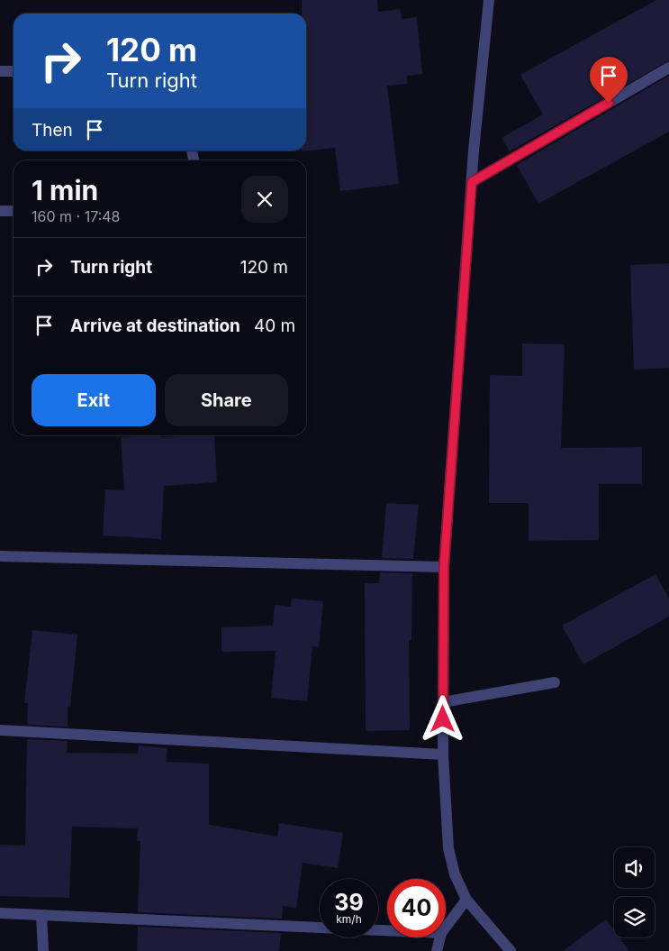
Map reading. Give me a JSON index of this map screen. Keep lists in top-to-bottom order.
{
  "page": {
    "turn": ["120 m", "Turn right"],
    "then": "Then",
    "heading": ["1 min", "160 m · 17:48"],
    "list": [
      {
        "name": "Turn right",
        "value": "120 m"
      },
      {
        "name": "Arrive at destination",
        "value": "40 m"
      }
    ],
    "buttons": ["Exit", "Share"],
    "speed": "39 km/h",
    "limit": "40"
  }
}
